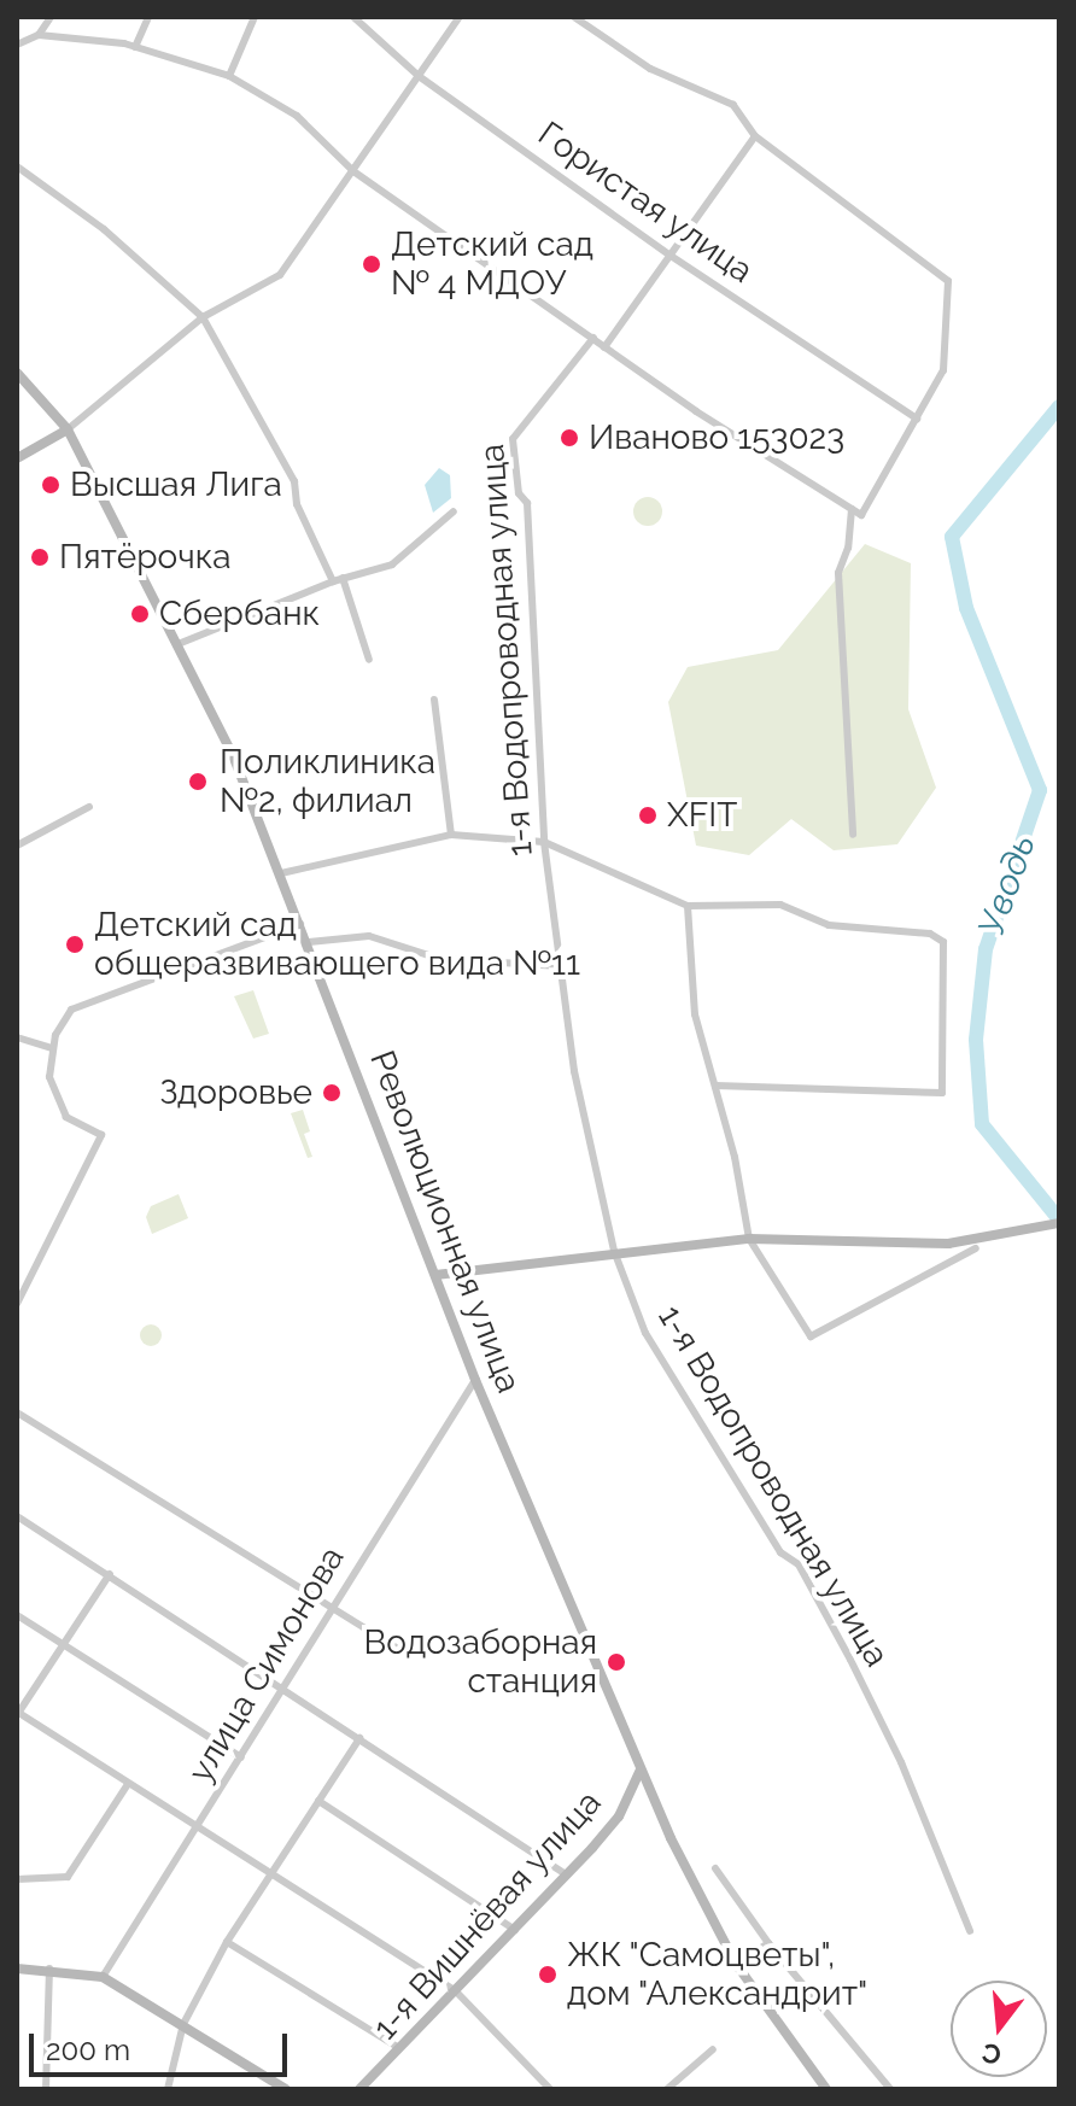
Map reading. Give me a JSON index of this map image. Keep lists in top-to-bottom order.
{
  "streets": {
    "main road": ["Революционная улица", "1-я Вишнёвая улица"],
    "street": ["Гористая улица", "1-я Водопроводная улица", "улица Симонова"]
  },
  "crossings": [
    ["Революционная улица", "улица Симонова"],
    ["Революционная улица", "1-я Вишнёвая улица"]
  ],
  "water": ["Уводь"],
  "places": [
    "Детский сад № 4 МДОУ",
    "Иваново 153023",
    "Высшая Лига",
    "Пятёрочка",
    "Сбербанк",
    "Поликлиника №2, филиал",
    "XFIT",
    "Детский сад общеразвивающего вида №11",
    "Здоровье",
    "Водозаборная станция",
    "ЖК \"Самоцветы\", дом \"Александрит\""
  ],
  "scale_bar": "200 m",
  "north": "bottom"
}
